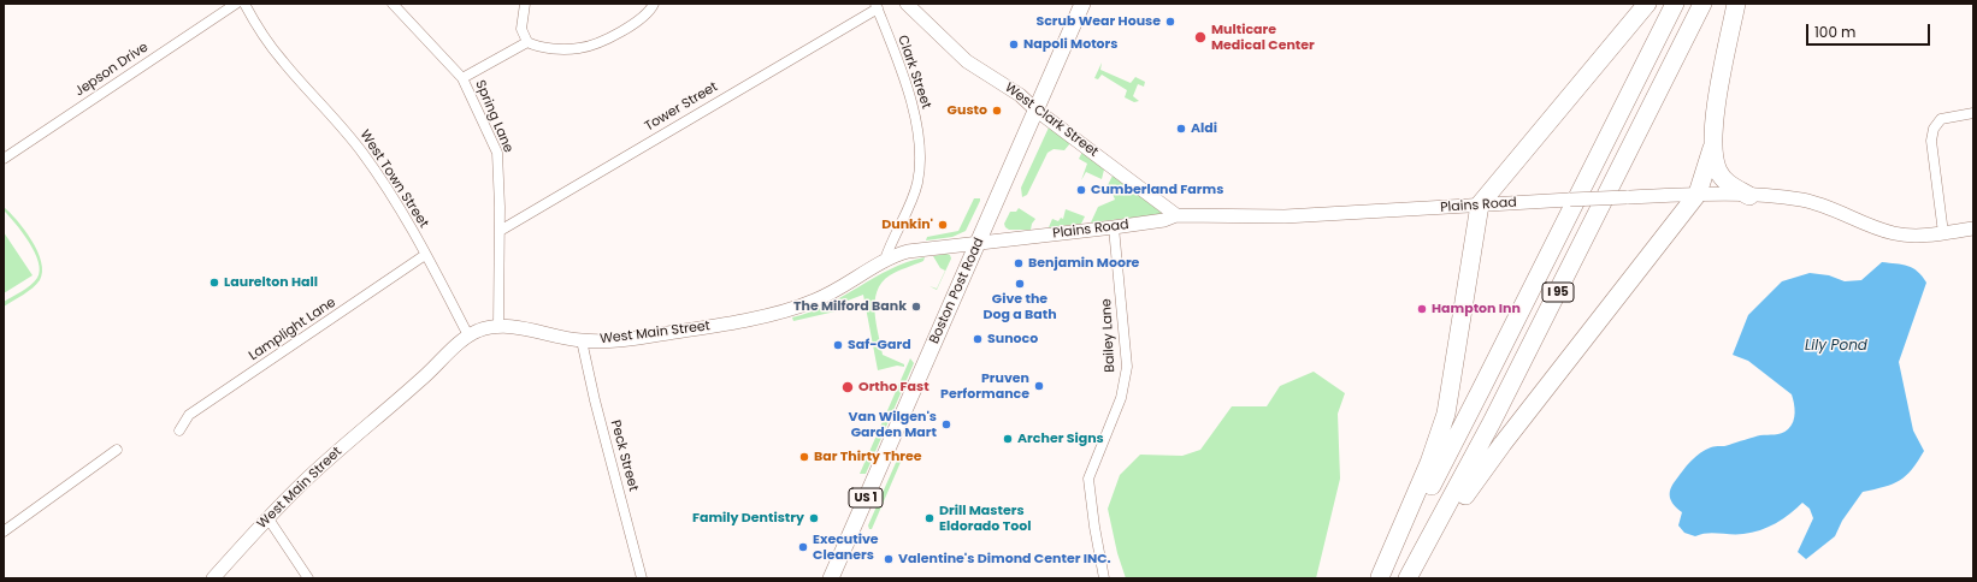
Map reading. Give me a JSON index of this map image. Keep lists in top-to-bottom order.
{
  "streets": {
    "highway": ["I 95"],
    "main road": [
      "West Clark Street",
      "Plains Road",
      "Boston Post Road",
      "West Main Street",
      "US 1"
    ],
    "street": [
      "Jepson Drive",
      "Clark Street",
      "Tower Street",
      "Spring Lane",
      "West Town Street",
      "Lamplight Lane",
      "Bailey Lane",
      "Peck Street"
    ]
  },
  "crossings": [
    ["Clark Street", "Tower Street"],
    ["Clark Street", "West Main Street"],
    ["Tower Street", "Spring Lane"],
    ["Spring Lane", "West Main Street"],
    ["West Clark Street", "Plains Road"],
    ["West Clark Street", "Boston Post Road"],
    ["West Town Street", "Lamplight Lane"],
    ["West Town Street", "West Main Street"],
    ["Plains Road", "Boston Post Road"],
    ["Plains Road", "West Main Street"],
    ["Plains Road", "Bailey Lane"],
    ["Boston Post Road", "West Main Street"],
    ["West Main Street", "Peck Street"]
  ],
  "water": ["Lily Pond"],
  "places": [
    "Scrub Wear House",
    "Multicare Medical Center",
    "Napoli Motors",
    "Gusto",
    "Aldi",
    "Cumberland Farms",
    "Dunkin'",
    "Benjamin Moore",
    "Laurelton Hall",
    "Give the Dog a Bath",
    "The Milford Bank",
    "Hampton Inn",
    "Sunoco",
    "Saf-Gard",
    "Pruven Performance",
    "Ortho Fast",
    "Van Wilgen's Garden Mart",
    "Archer Signs",
    "Bar Thirty Three",
    "Family Dentistry",
    "Drill Masters Eldorado Tool",
    "Executive Cleaners",
    "Valentine's Dimond Center INC."
  ],
  "scale_bar": "100 m"
}
